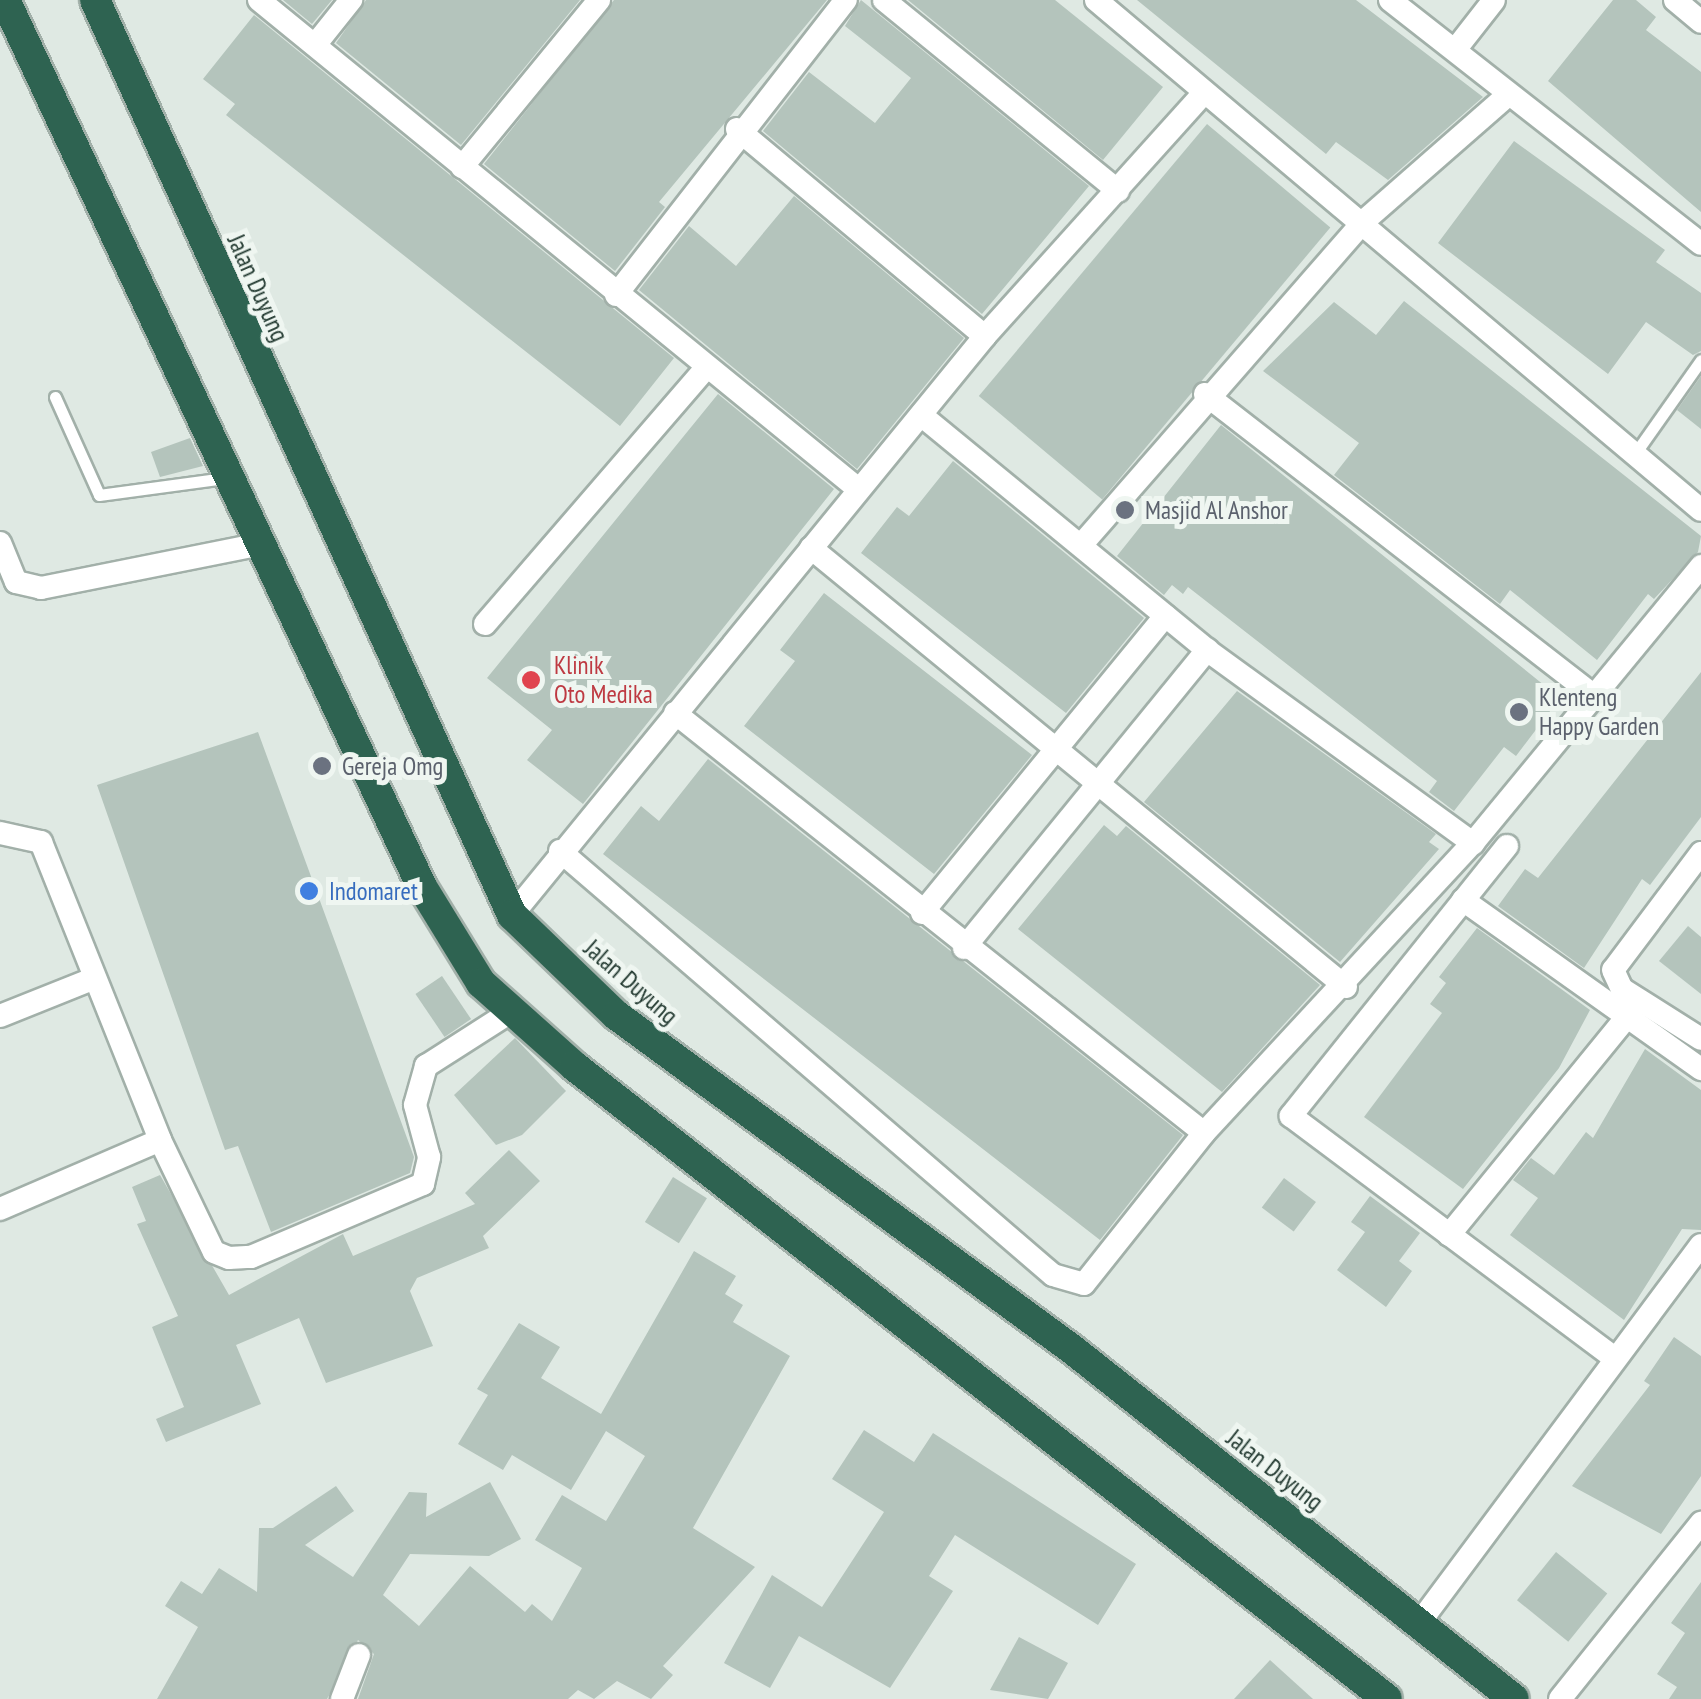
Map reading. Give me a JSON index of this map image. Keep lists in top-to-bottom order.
{
  "streets": {
    "highway": ["Jalan Duyung"]
  },
  "places": [
    "Masjid Al Anshor",
    "Klinik Oto Medika",
    "Klenteng Happy Garden",
    "Gereja Omg",
    "Indomaret"
  ]
}
